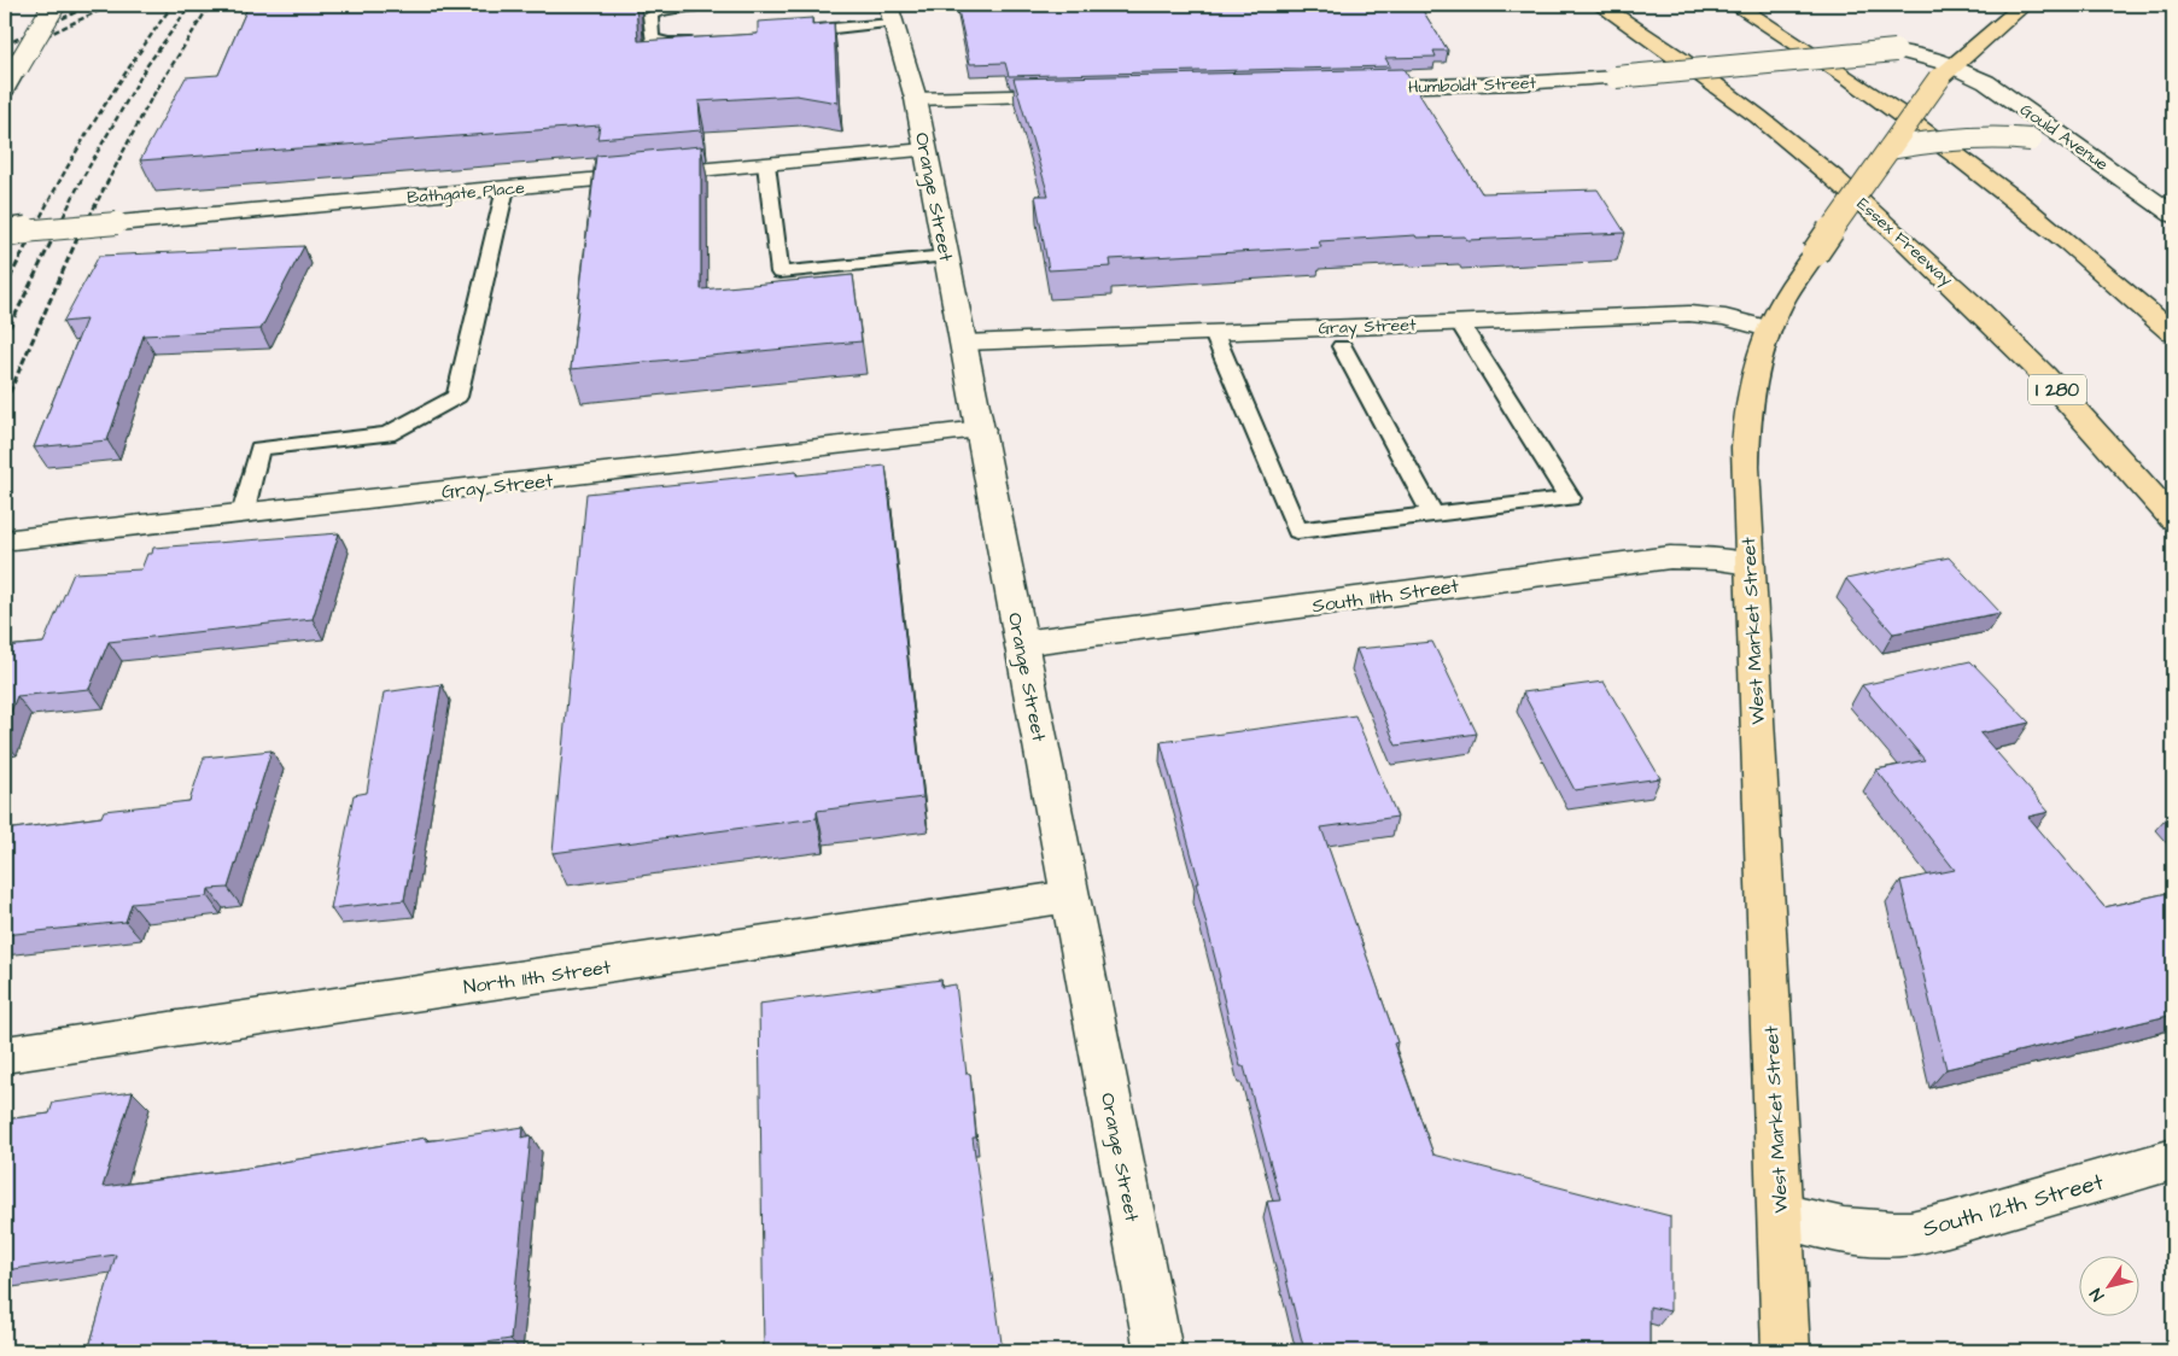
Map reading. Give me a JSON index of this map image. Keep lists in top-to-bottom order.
{
  "streets": {
    "main road": ["Essex Freeway", "I 280", "West Market Street"],
    "street": [
      "Humboldt Street",
      "Gould Avenue",
      "Bathgate Place",
      "Orange Street",
      "Gray Street",
      "South 11th Street",
      "North 11th Street",
      "South 12th Street"
    ]
  },
  "crossings": [
    ["Humboldt Street", "Gould Avenue"],
    ["Humboldt Street", "West Market Street"],
    ["Gould Avenue", "West Market Street"],
    ["Bathgate Place", "Orange Street"],
    ["Orange Street", "Gray Street"],
    ["Orange Street", "South 11th Street"],
    ["Orange Street", "North 11th Street"],
    ["Gray Street", "West Market Street"],
    ["South 11th Street", "West Market Street"],
    ["West Market Street", "South 12th Street"]
  ],
  "north": "bottom left"
}
